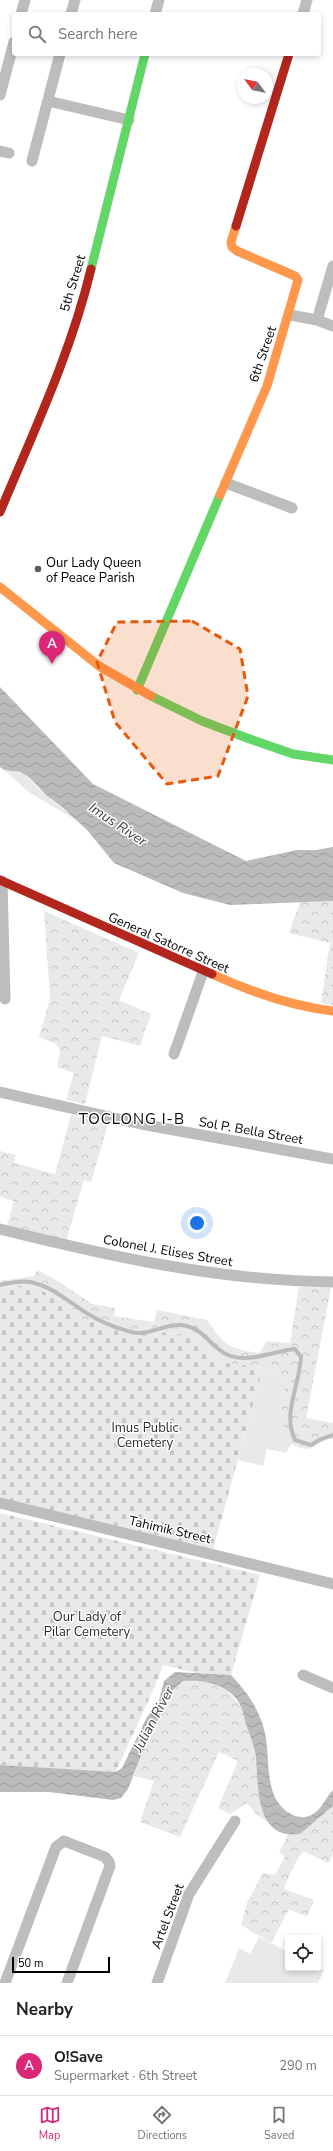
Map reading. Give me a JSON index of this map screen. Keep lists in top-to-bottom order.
{
  "streets": {
    "street": [
      "5th Street",
      "6th Street",
      "General Satorre Street",
      "Sol P. Bella Street",
      "Colonel J. Elises Street",
      "Tahimik Street",
      "Artel Street"
    ]
  },
  "districts": ["TOCLONG I-B"],
  "water": ["Imus River", "Julian River"],
  "parks": ["Imus Public Cemetery", "Our Lady of Pilar Cemetery"],
  "places": ["Our Lady Queen of Peace Parish"],
  "scale_bar": "50 m",
  "north": "top left",
  "page": {
    "search": "Search here",
    "pins": "A",
    "scale": "50 m",
    "heading": "Nearby",
    "list": [
      {
        "mark": "A",
        "name": "O!Save",
        "note": "Supermarket · 6th Street",
        "value": "290 m"
      }
    ],
    "nav": ["Map", "Directions", "Saved"]
  }
}
